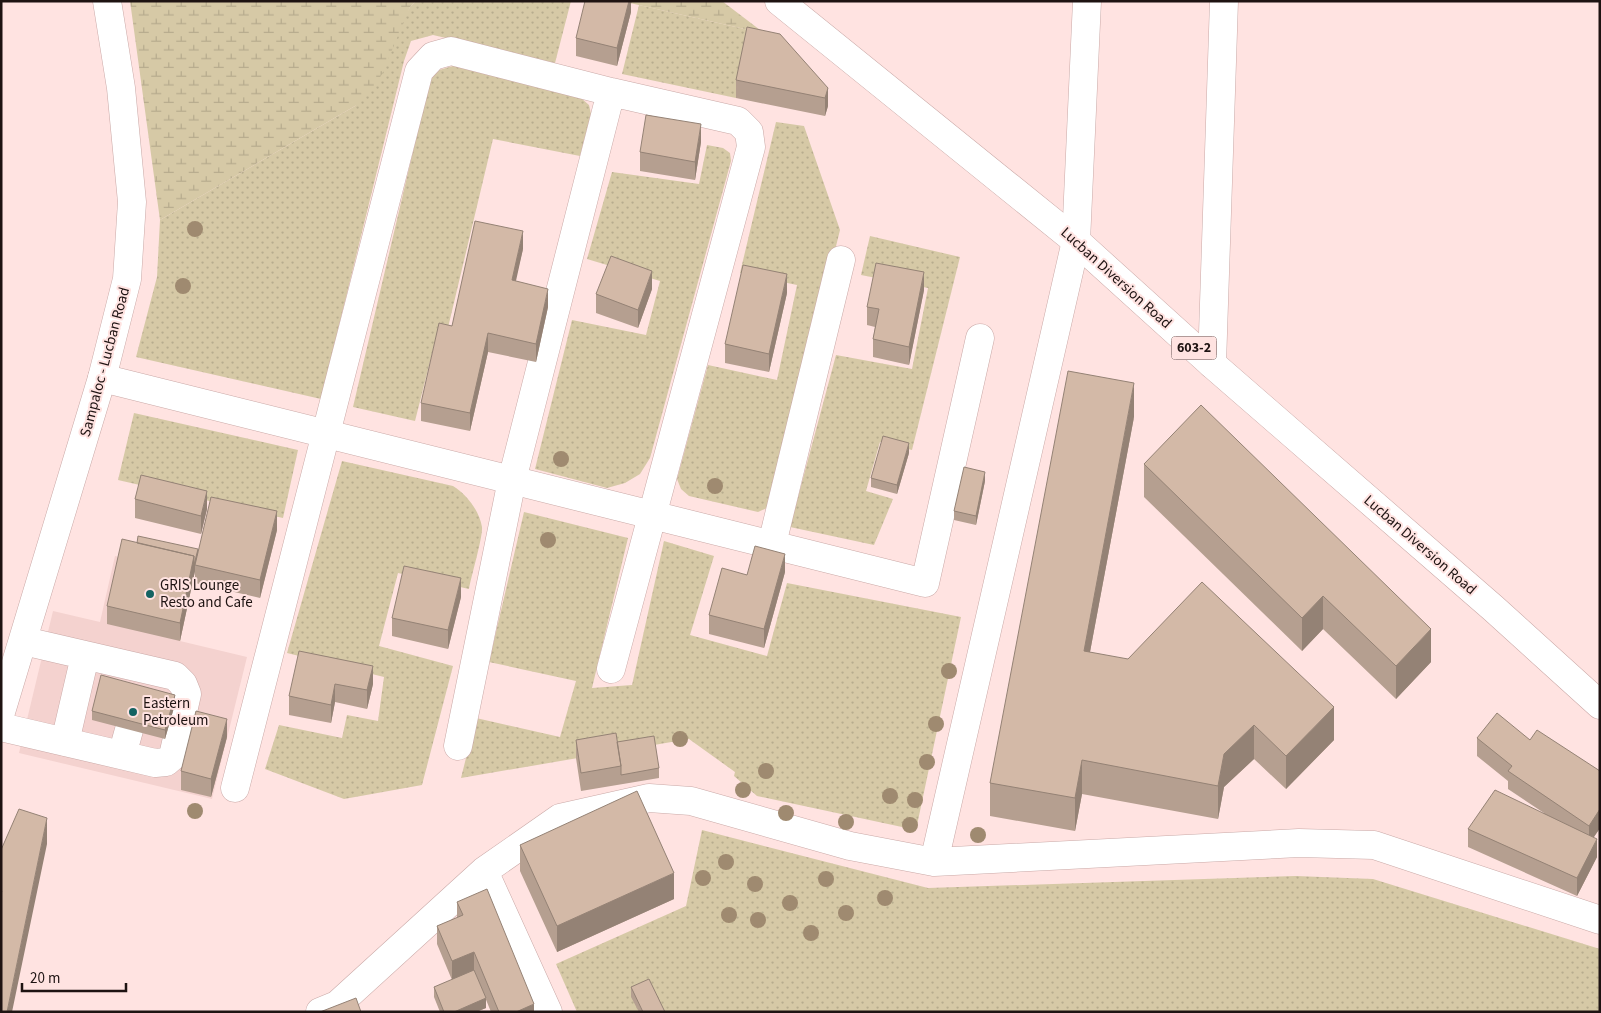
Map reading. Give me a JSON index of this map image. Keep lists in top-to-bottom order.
{
  "streets": {
    "street": ["Lucban Diversion Road", "603-2", "Sampaloc - Lucban Road"]
  },
  "places": ["GRIS Lounge Resto and Cafe", "Eastern Petroleum"],
  "scale_bar": "20 m"
}
